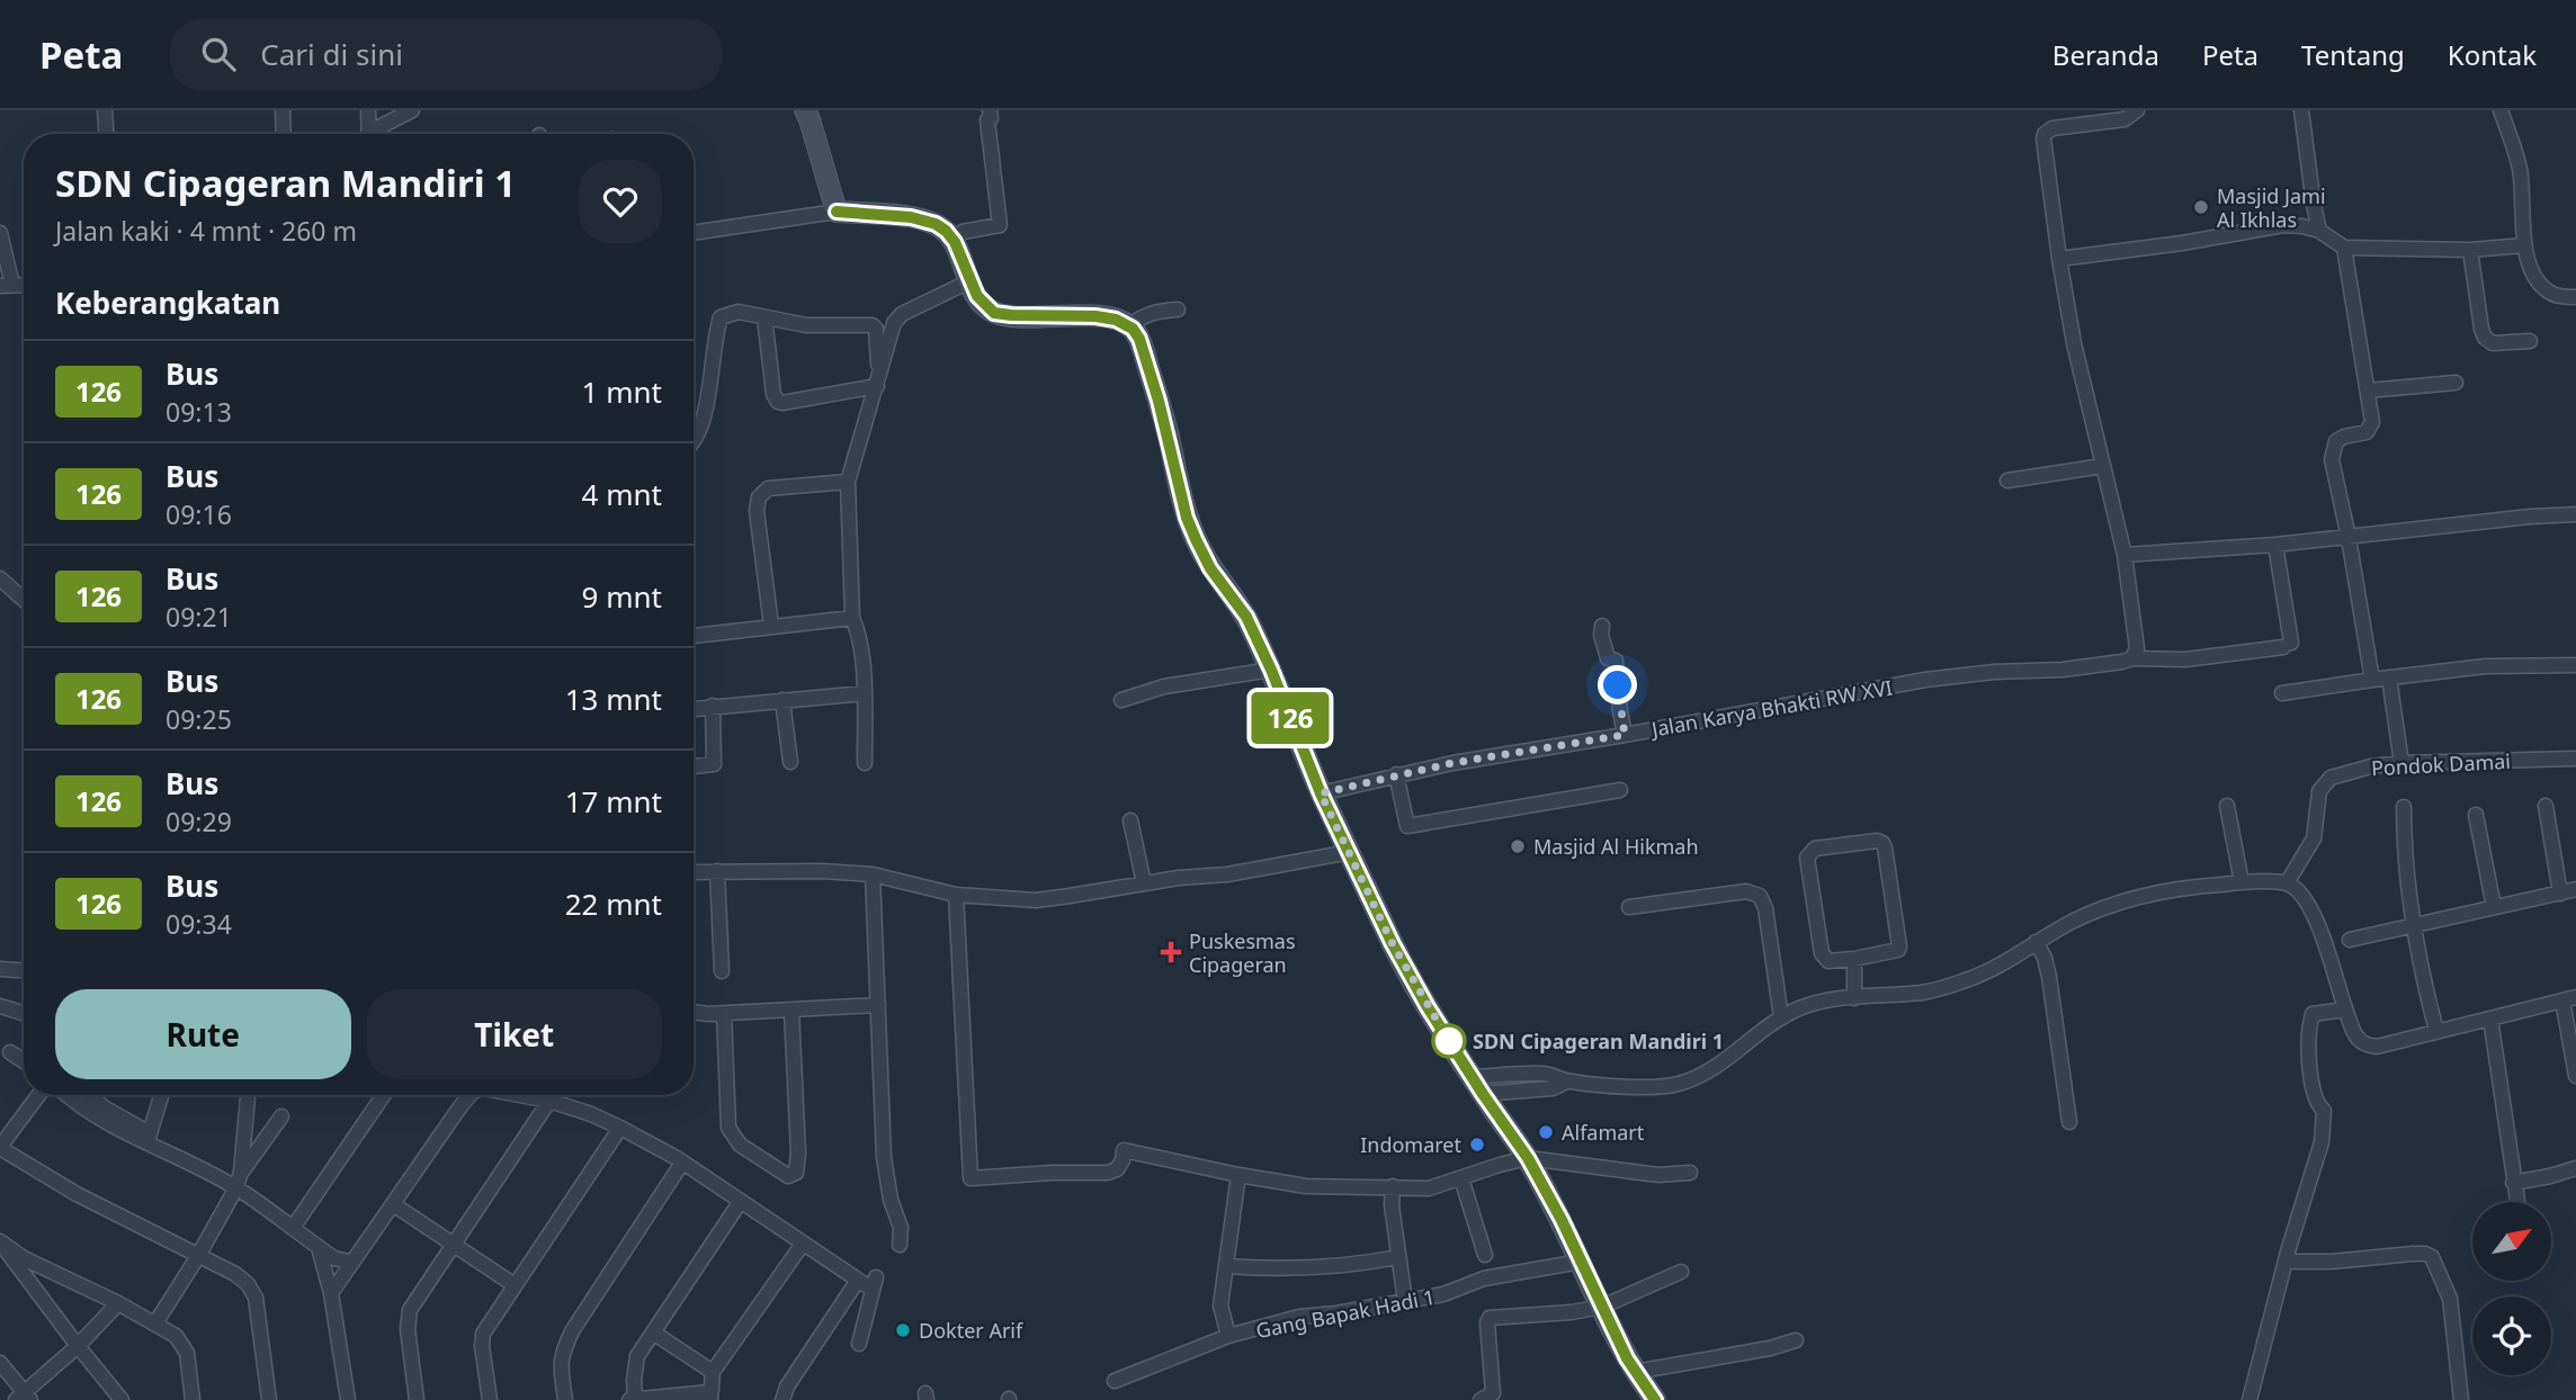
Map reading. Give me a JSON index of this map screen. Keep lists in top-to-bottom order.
{
  "streets": {
    "street": ["Jalan Karya Bhakti RW XVI", "Pondok Damai", "Gang Bapak Hadi 1"]
  },
  "places": {
    "other": [
      "Masjid Jami Al Ikhlas",
      "Masjid Al Hikmah",
      "SDN Cipageran Mandiri 1",
      "Alfamart",
      "Indomaret",
      "Dokter Arif"
    ],
    "health": ["Puskesmas Cipageran"]
  },
  "lines": ["bus line 126"],
  "north": "top right",
  "page": {
    "header": "Peta",
    "search": "Cari di sini",
    "nav": [
      "Beranda",
      "Peta",
      "Tentang",
      "Kontak"
    ],
    "on_map": "126",
    "heading": [
      ["SDN Cipageran Mandiri 1", "Jalan kaki · 4 mnt · 260 m"],
      "Keberangkatan"
    ],
    "list": [
      {
        "mark": "126",
        "name": "Bus",
        "note": "09:13",
        "value": "1 mnt"
      },
      {
        "mark": "126",
        "name": "Bus",
        "note": "09:16",
        "value": "4 mnt"
      },
      {
        "mark": "126",
        "name": "Bus",
        "note": "09:21",
        "value": "9 mnt"
      },
      {
        "mark": "126",
        "name": "Bus",
        "note": "09:25",
        "value": "13 mnt"
      },
      {
        "mark": "126",
        "name": "Bus",
        "note": "09:29",
        "value": "17 mnt"
      },
      {
        "mark": "126",
        "name": "Bus",
        "note": "09:34",
        "value": "22 mnt"
      }
    ],
    "buttons": ["Rute", "Tiket"]
  }
}
